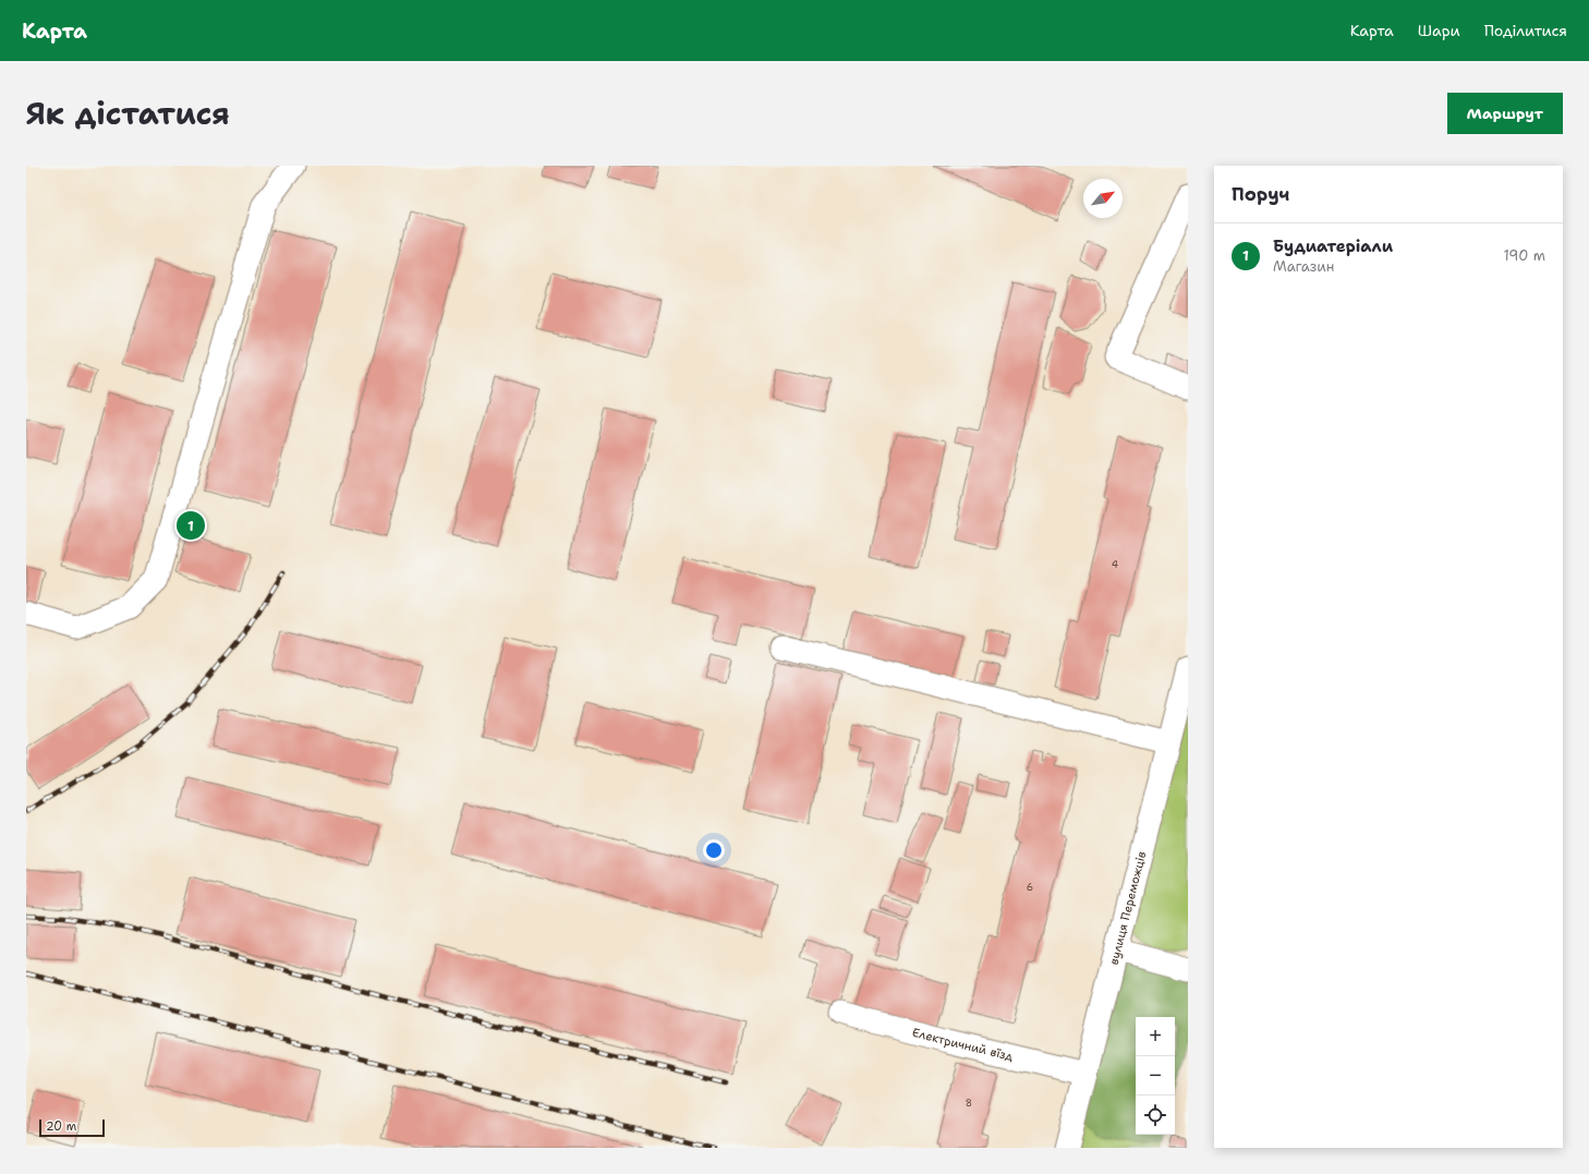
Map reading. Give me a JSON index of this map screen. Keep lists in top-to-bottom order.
{
  "streets": {
    "street": ["вулиця Переможців", "Електричний вїзд"]
  },
  "crossings": [
    ["вулиця Переможців", "Електричний вїзд"]
  ],
  "house_numbers": ["4", "6", "8"],
  "scale_bar": "20 m",
  "north": "top right",
  "page": {
    "header": "Карта",
    "nav": ["Карта", "Шари", "Поділитися"],
    "title": "Як дістатися",
    "buttons": "Маршрут",
    "heading": "Поруч",
    "list": [
      {
        "mark": "1",
        "name": "Будиатеріали",
        "note": "Магазин",
        "value": "190 m"
      }
    ],
    "pins": "1",
    "map_buttons": ["+", "−"],
    "scale": "20 m"
  }
}
